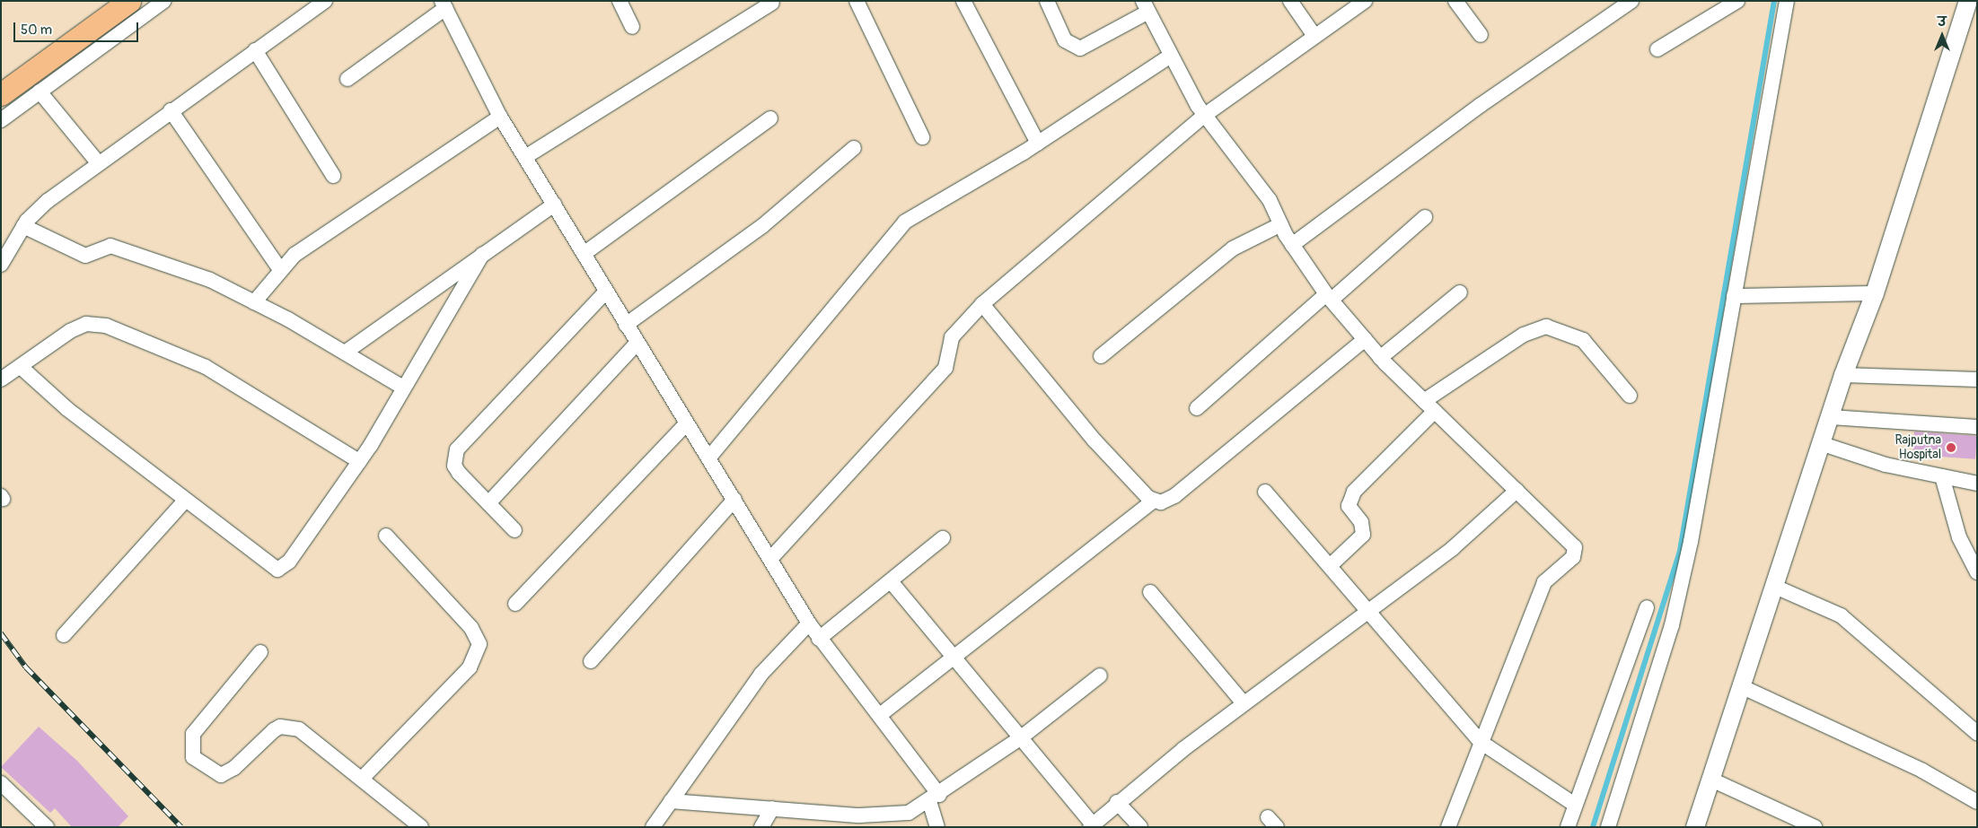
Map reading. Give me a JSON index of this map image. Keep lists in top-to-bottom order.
{
  "places": ["Rajputna Hospital"],
  "scale_bar": "50 m",
  "north": "top"
}
